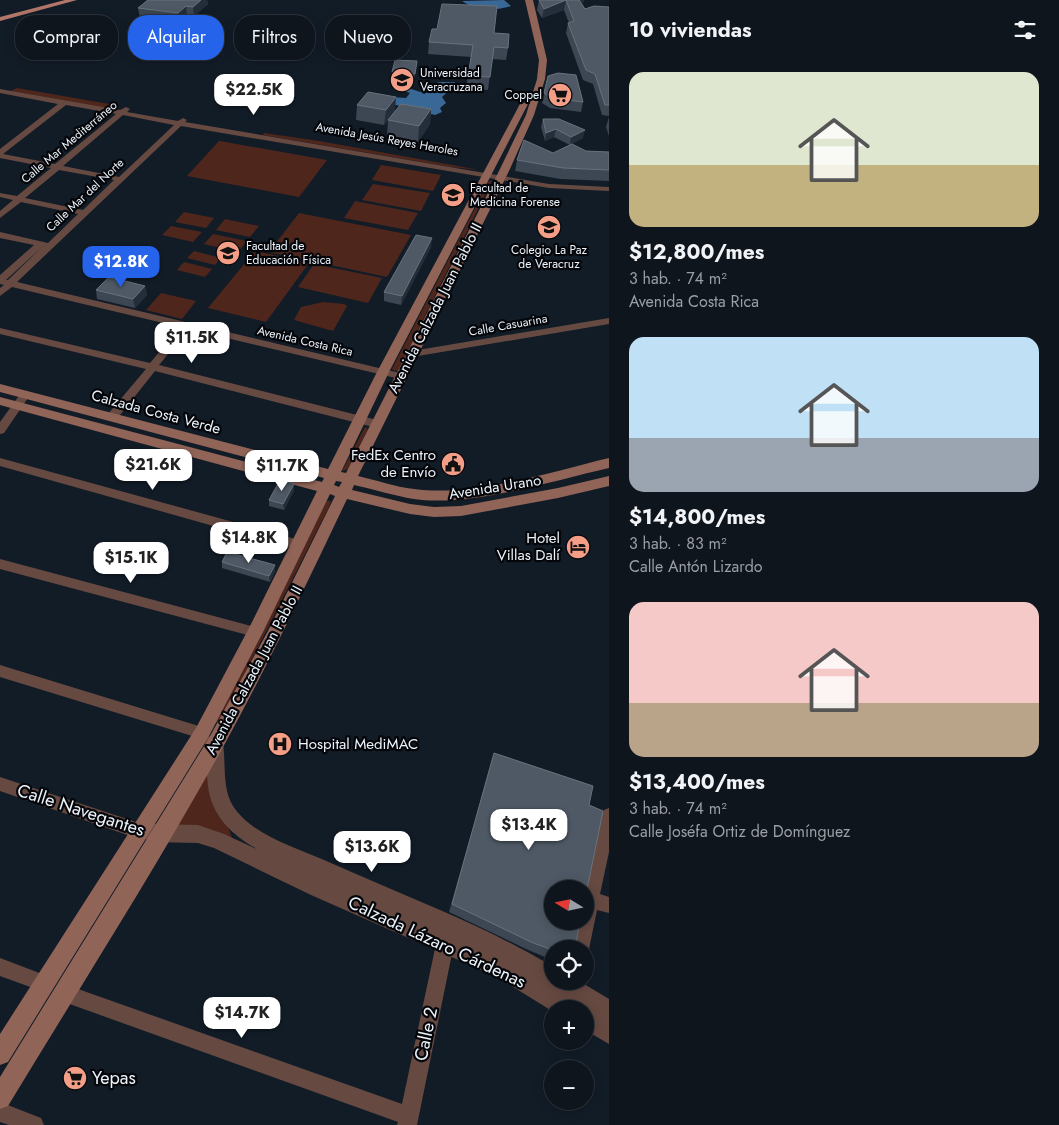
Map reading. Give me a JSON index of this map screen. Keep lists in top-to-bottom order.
{
  "streets": {
    "main road": ["Avenida Calzada Juan Pablo II", "Calzada Costa Verde", "Avenida Urano"],
    "street": [
      "Avenida Jesús Reyes Heroles",
      "Calle Mar Mediterráneo",
      "Calle Mar del Norte",
      "Calle Casuarina",
      "Avenida Costa Rica",
      "Calle Navegantes",
      "Calzada Lázaro Cárdenas",
      "Calle 2"
    ]
  },
  "crossings": [
    ["Avenida Jesús Reyes Heroles", "Calle Mar del Norte"],
    ["Avenida Jesús Reyes Heroles", "Avenida Calzada Juan Pablo II"],
    ["Calle Mar del Norte", "Avenida Costa Rica"],
    ["Avenida Calzada Juan Pablo II", "Calle Casuarina"],
    ["Avenida Calzada Juan Pablo II", "Avenida Costa Rica"],
    ["Avenida Calzada Juan Pablo II", "Calzada Costa Verde"],
    ["Avenida Calzada Juan Pablo II", "Avenida Urano"],
    ["Avenida Calzada Juan Pablo II", "Calle Navegantes"],
    ["Avenida Calzada Juan Pablo II", "Calzada Lázaro Cárdenas"],
    ["Calzada Costa Verde", "Avenida Urano"],
    ["Calle Navegantes", "Calzada Lázaro Cárdenas"],
    ["Calzada Lázaro Cárdenas", "Calle 2"]
  ],
  "places": {
    "school or university": [
      "Universidad Veracruzana",
      "Facultad de Medicina Forense",
      "Colegio La Paz de Veracruz",
      "Facultad de Educación Física"
    ],
    "supermarket": ["Coppel", "Yepas"],
    "public building": ["FedEx Centro de Envío"],
    "hotel": ["Hotel Villas Dalí"],
    "hospital": ["Hospital MediMAC"]
  },
  "north": "left",
  "page": {
    "heading": "10 viviendas",
    "chip": [
      "Comprar",
      "Alquilar",
      "Filtros",
      "Nuevo"
    ],
    "list": [
      {
        "name": "$12,800/mes",
        "note": "3 hab. · 74 m² · Avenida Costa Rica"
      },
      {
        "name": "$14,800/mes",
        "note": "3 hab. · 83 m² · Calle Antón Lizardo"
      },
      {
        "name": "$13,400/mes",
        "note": "3 hab. · 74 m² · Calle Joséfa Ortiz de Domínguez"
      }
    ],
    "price": [
      "$22.5K",
      "$12.8K",
      "$11.5K",
      "$21.6K",
      "$11.7K",
      "$14.8K",
      "$15.1K",
      "$13.4K",
      "$13.6K",
      "$14.7K"
    ],
    "map_buttons": ["+", "−"]
  }
}
